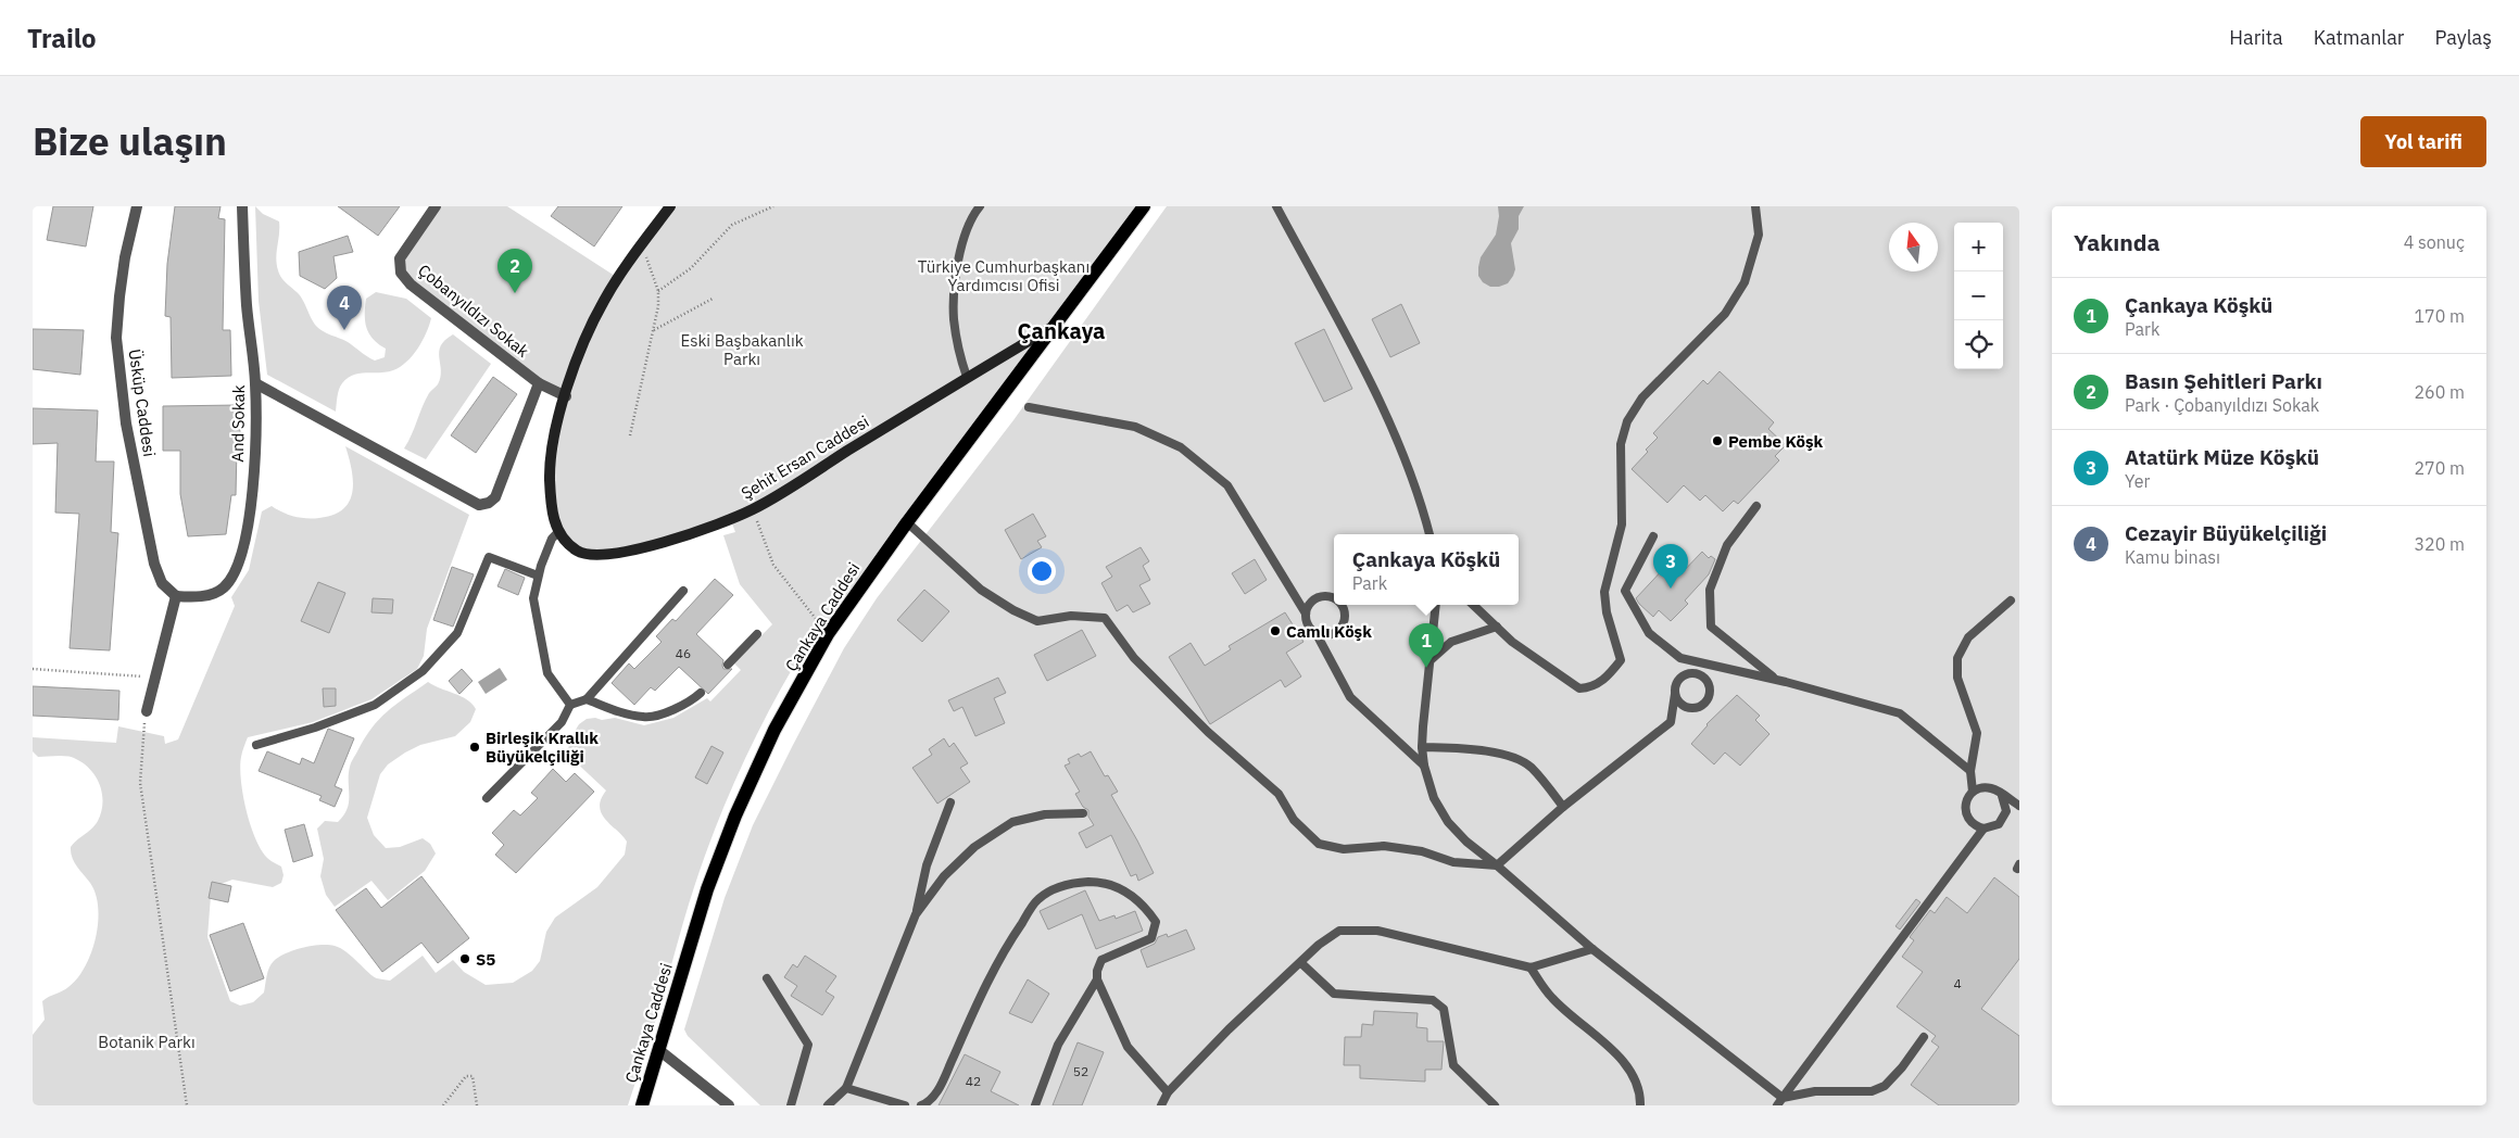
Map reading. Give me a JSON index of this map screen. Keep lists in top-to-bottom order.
{
  "streets": {
    "main road": ["Şehit Ersan Caddesi", "Çankaya Caddesi"],
    "street": ["Çobanyıldızı Sokak", "Üsküp Caddesi", "And Sokak"]
  },
  "crossings": [
    ["Üsküp Caddesi", "And Sokak"],
    ["Şehit Ersan Caddesi", "Çankaya Caddesi"]
  ],
  "districts": ["Çankaya"],
  "parks": ["Türkiye Cumhurbaşkanı Yardımcısı Ofisi", "Eski Başbakanlık Parkı", "Botanik Parkı"],
  "places": [
    "Pembe Köşk",
    "Camlı Köşk",
    "Birleşik Krallık Büyükelçiliği",
    "S5"
  ],
  "house_numbers": [
    "46",
    "4",
    "52",
    "42"
  ],
  "north": "top",
  "page": {
    "header": "Trailo",
    "nav": ["Harita", "Katmanlar", "Paylaş"],
    "title": "Bize ulaşın",
    "buttons": "Yol tarifi",
    "heading": ["Yakında", "4 sonuç"],
    "map_buttons": ["+", "−"],
    "pins": [
      "2",
      "4",
      "3",
      "1"
    ],
    "list": [
      {
        "mark": "1",
        "name": "Çankaya Köşkü",
        "note": "Park",
        "value": "170 m"
      },
      {
        "mark": "2",
        "name": "Basın Şehitleri Parkı",
        "note": "Park · Çobanyıldızı Sokak",
        "value": "260 m"
      },
      {
        "mark": "3",
        "name": "Atatürk Müze Köşkü",
        "note": "Yer",
        "value": "270 m"
      },
      {
        "mark": "4",
        "name": "Cezayir Büyükelçiliği",
        "note": "Kamu binası",
        "value": "320 m"
      }
    ],
    "popup": ["Çankaya Köşkü", "Park"]
  }
}
